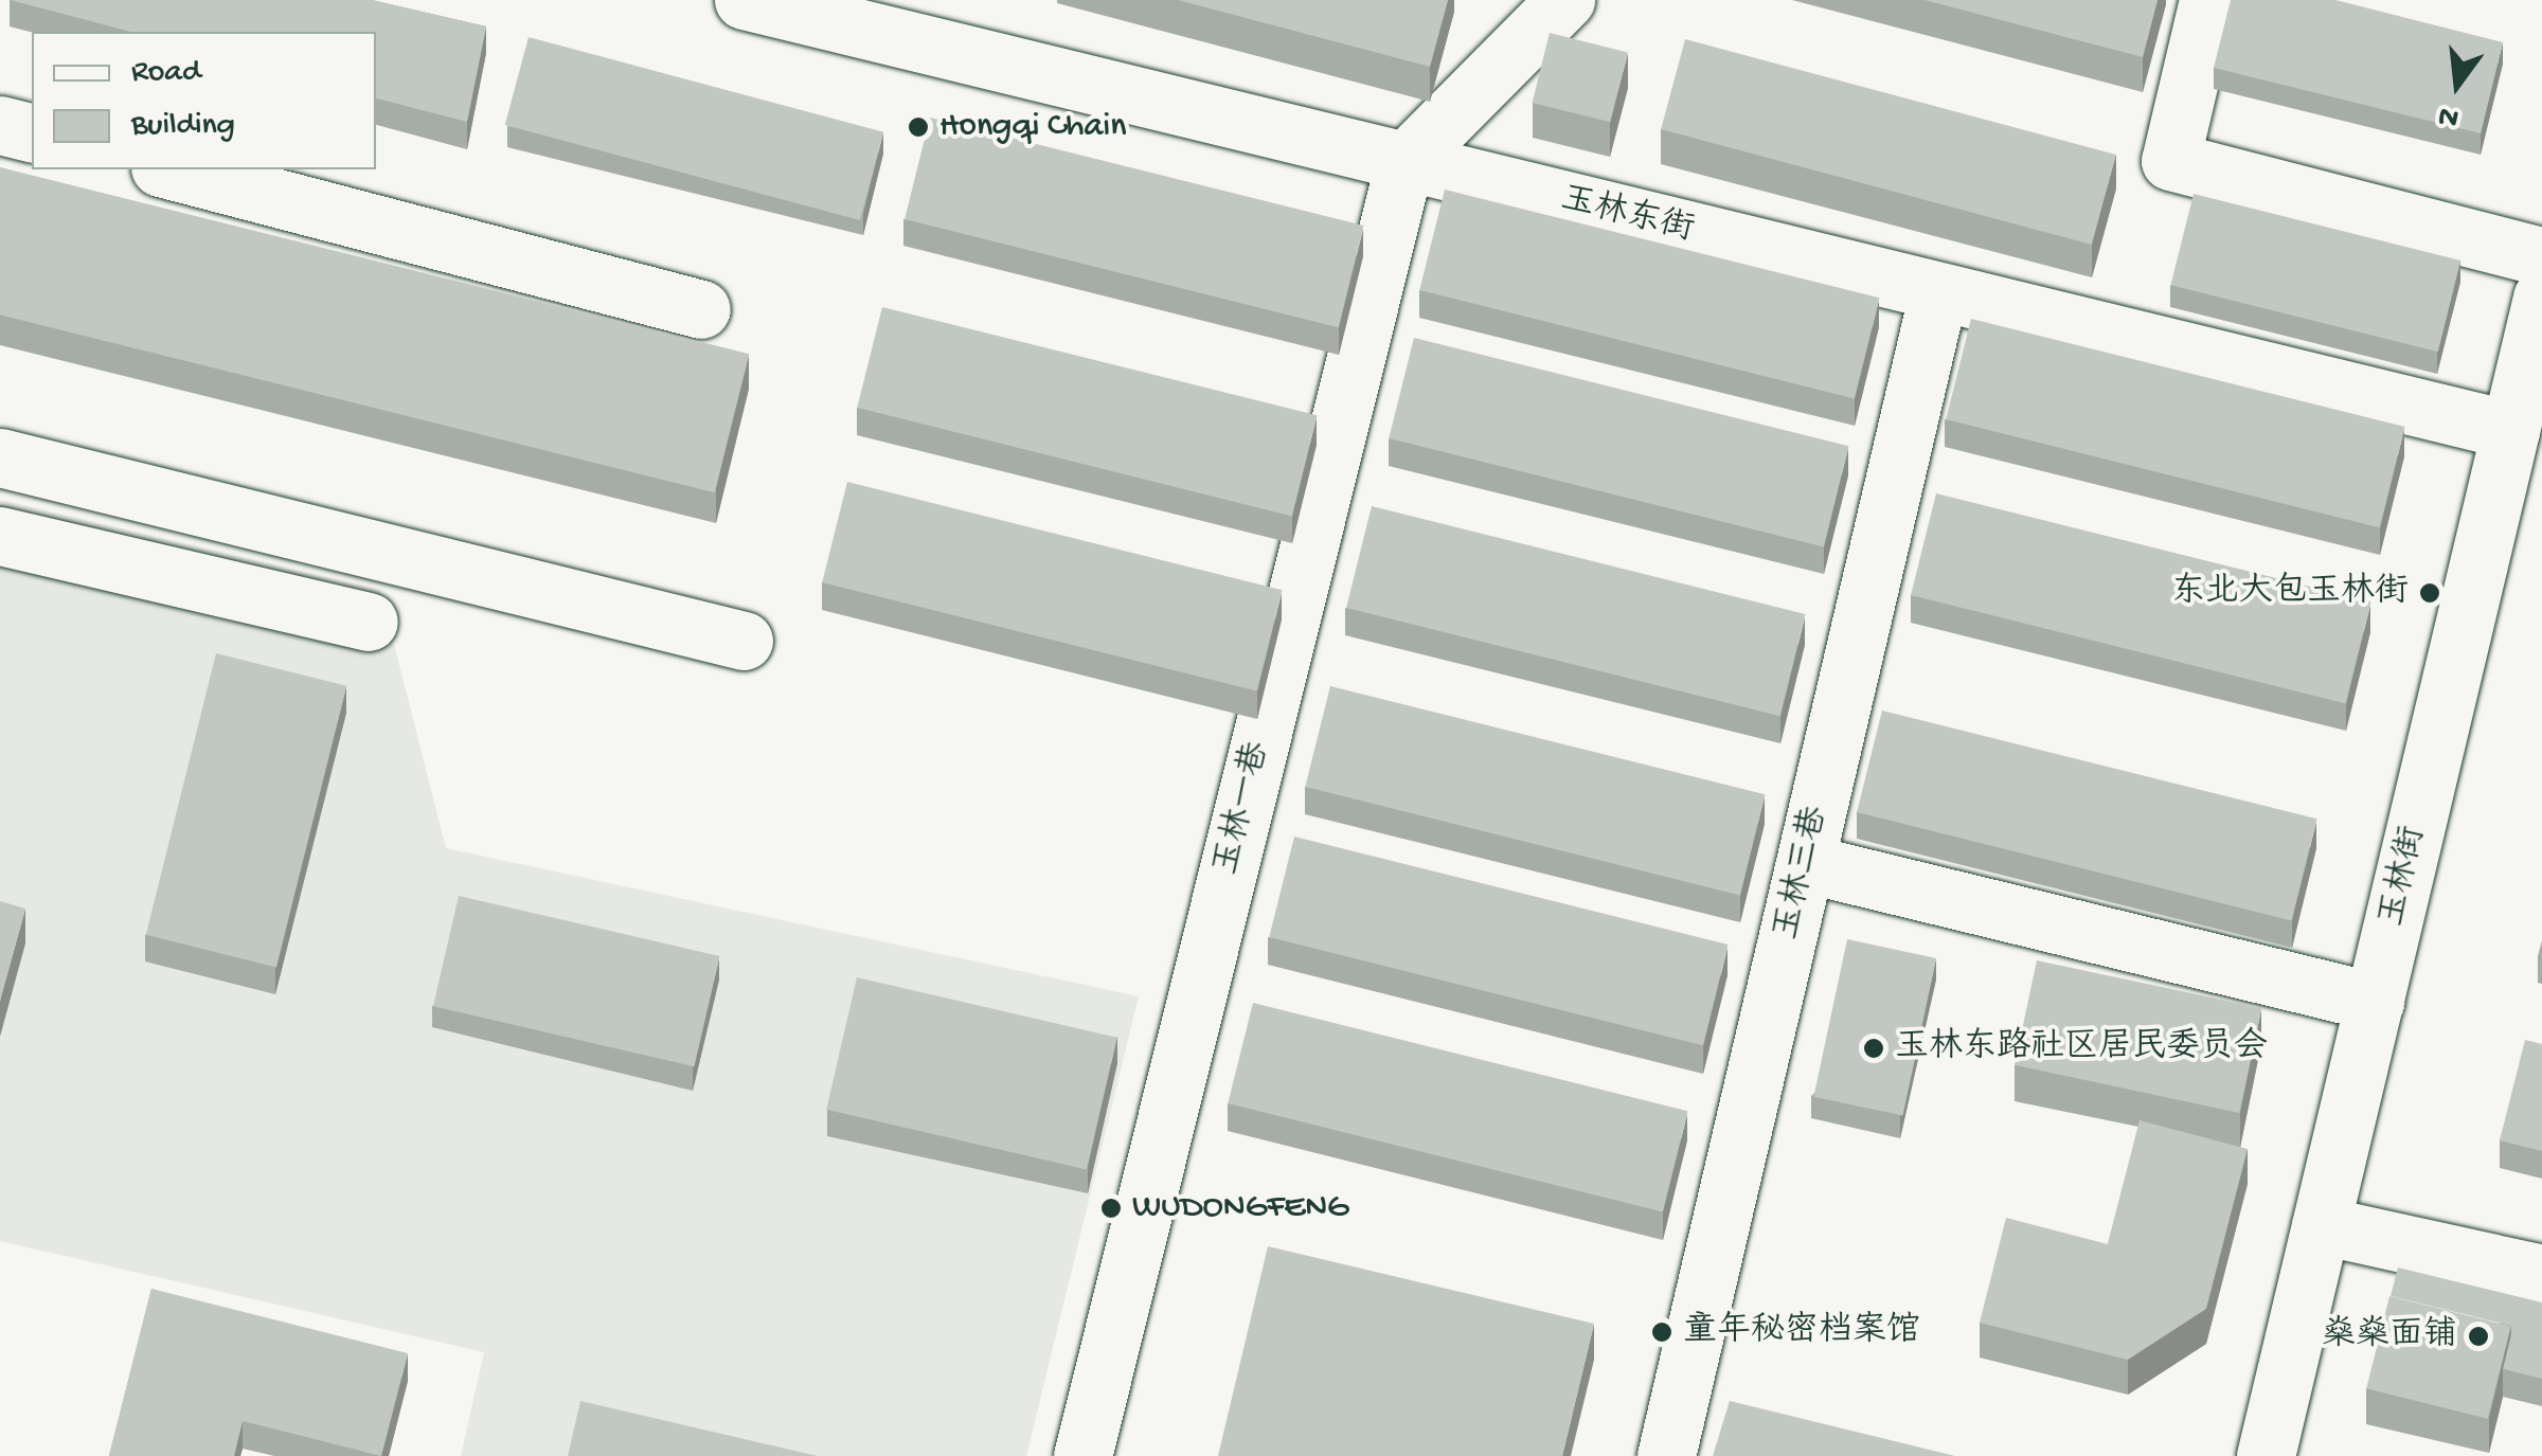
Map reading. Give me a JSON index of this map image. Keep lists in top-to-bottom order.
{
  "streets": {
    "street": [
      "玉林东街",
      "玉林一巷",
      "玉林三巷",
      "玉林街"
    ]
  },
  "crossings": [
    ["玉林东街", "玉林一巷"],
    ["玉林东街", "玉林三巷"],
    ["玉林东街", "玉林街"]
  ],
  "places": [
    "Hongqi Chain",
    "东北大包玉林街",
    "玉林东路社区居民委员会",
    "WUDONGFENG",
    "童年秘密档案馆",
    "燊燊面铺"
  ],
  "legend": ["Road", "Building"],
  "north": "bottom"
}
